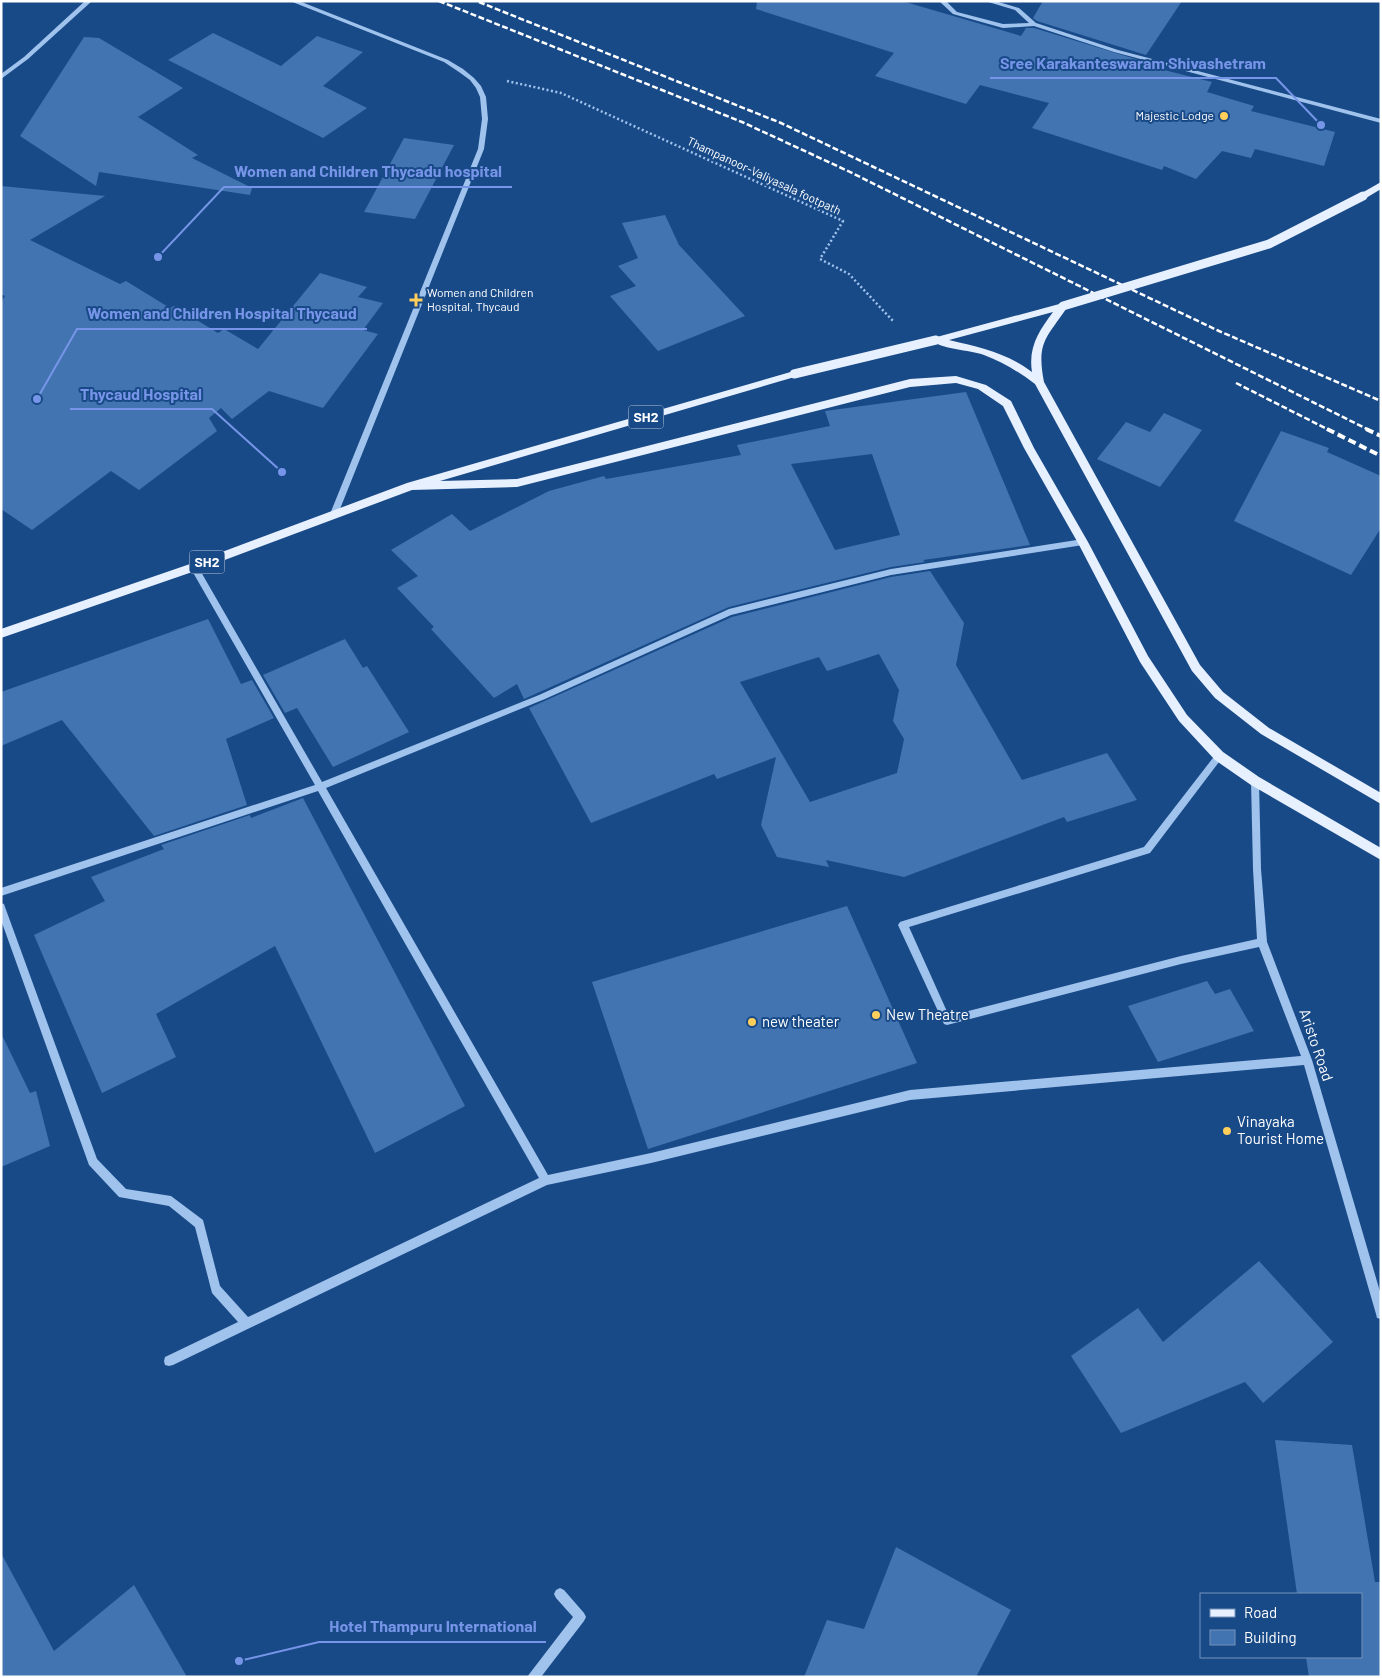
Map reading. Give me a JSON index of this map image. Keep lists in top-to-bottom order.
{
  "streets": {
    "main road": ["SH2"],
    "street": ["Aristo Road"],
    "path": ["Thampanoor-Valiyasala footpath"]
  },
  "crossings": [
    ["Thampanoor-Valiyasala footpath", "SH2"]
  ],
  "places": {
    "other": [
      "Majestic Lodge",
      "Sree Karakanteswaram Shivashetram",
      "Women and Children Thycadu hospital",
      "Women and Children Hospital Thycaud",
      "Thycaud Hospital",
      "New Theatre",
      "new theater",
      "Vinayaka Tourist Home",
      "Hotel Thampuru International"
    ],
    "health": ["Women and Children Hospital, Thycaud"]
  },
  "legend": ["Road", "Building"]
}
